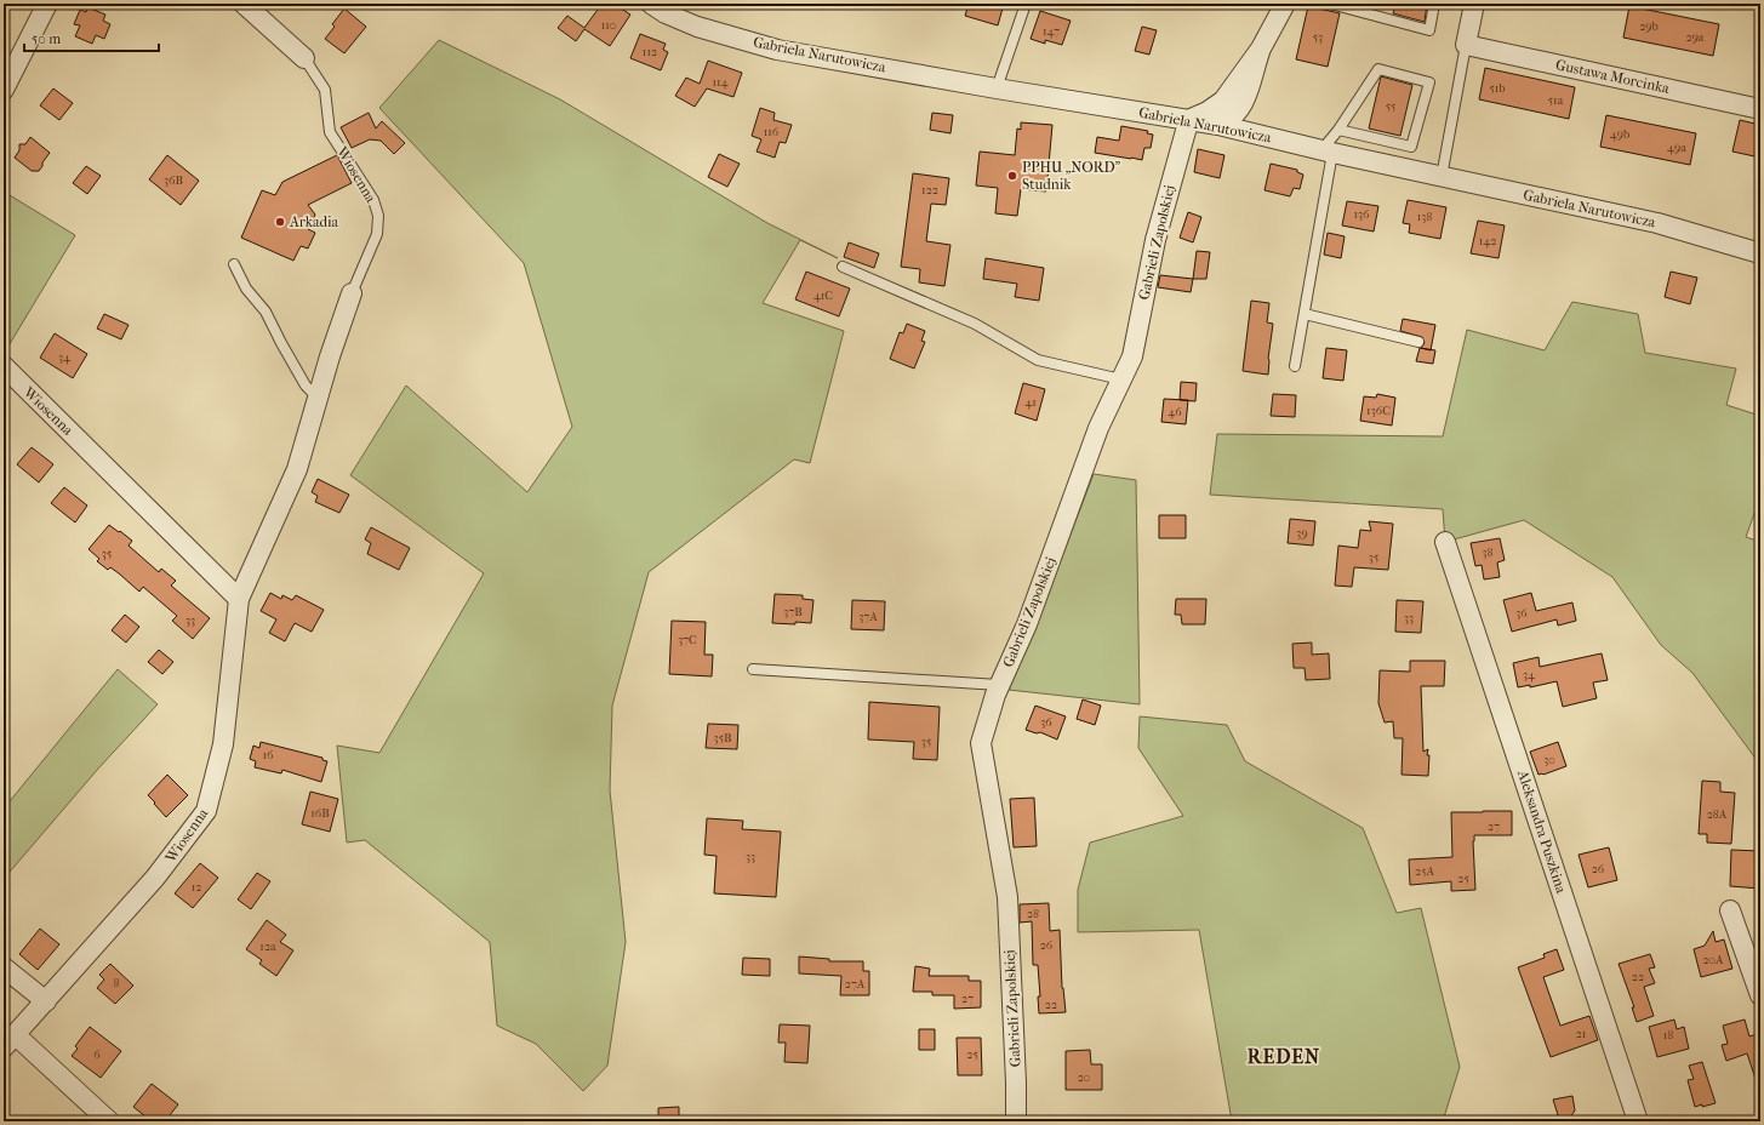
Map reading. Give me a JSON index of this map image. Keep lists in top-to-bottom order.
{
  "streets": {
    "street": [
      "Gabriela Narutowicza",
      "Gustawa Morcinka",
      "Wiosenna",
      "Gabrieli Zapolskiej",
      "Aleksandra Puszkina"
    ]
  },
  "crossings": [
    ["Gabriela Narutowicza", "Gabrieli Zapolskiej"]
  ],
  "districts": ["REDEN"],
  "places": ["PPHU „NORD” Studnik", "Arkadia"],
  "house_numbers": [
    "110",
    "29b",
    "147",
    "53",
    "29a",
    "112",
    "114",
    "51b",
    "51a",
    "55",
    "116",
    "49b",
    "49a",
    "36B",
    "122",
    "136",
    "138",
    "142",
    "41C",
    "34",
    "41",
    "136C",
    "46",
    "39",
    "38",
    "35",
    "35",
    "37B",
    "36",
    "37A",
    "33",
    "33",
    "37C",
    "34",
    "36",
    "35B",
    "35",
    "16",
    "30",
    "16B",
    "28A",
    "27",
    "33",
    "26",
    "25A",
    "25",
    "12",
    "28",
    "26",
    "12a",
    "20A",
    "22",
    "8",
    "27A",
    "27",
    "22",
    "21",
    "18",
    "6",
    "25",
    "20"
  ],
  "scale_bar": "50 m"
}
